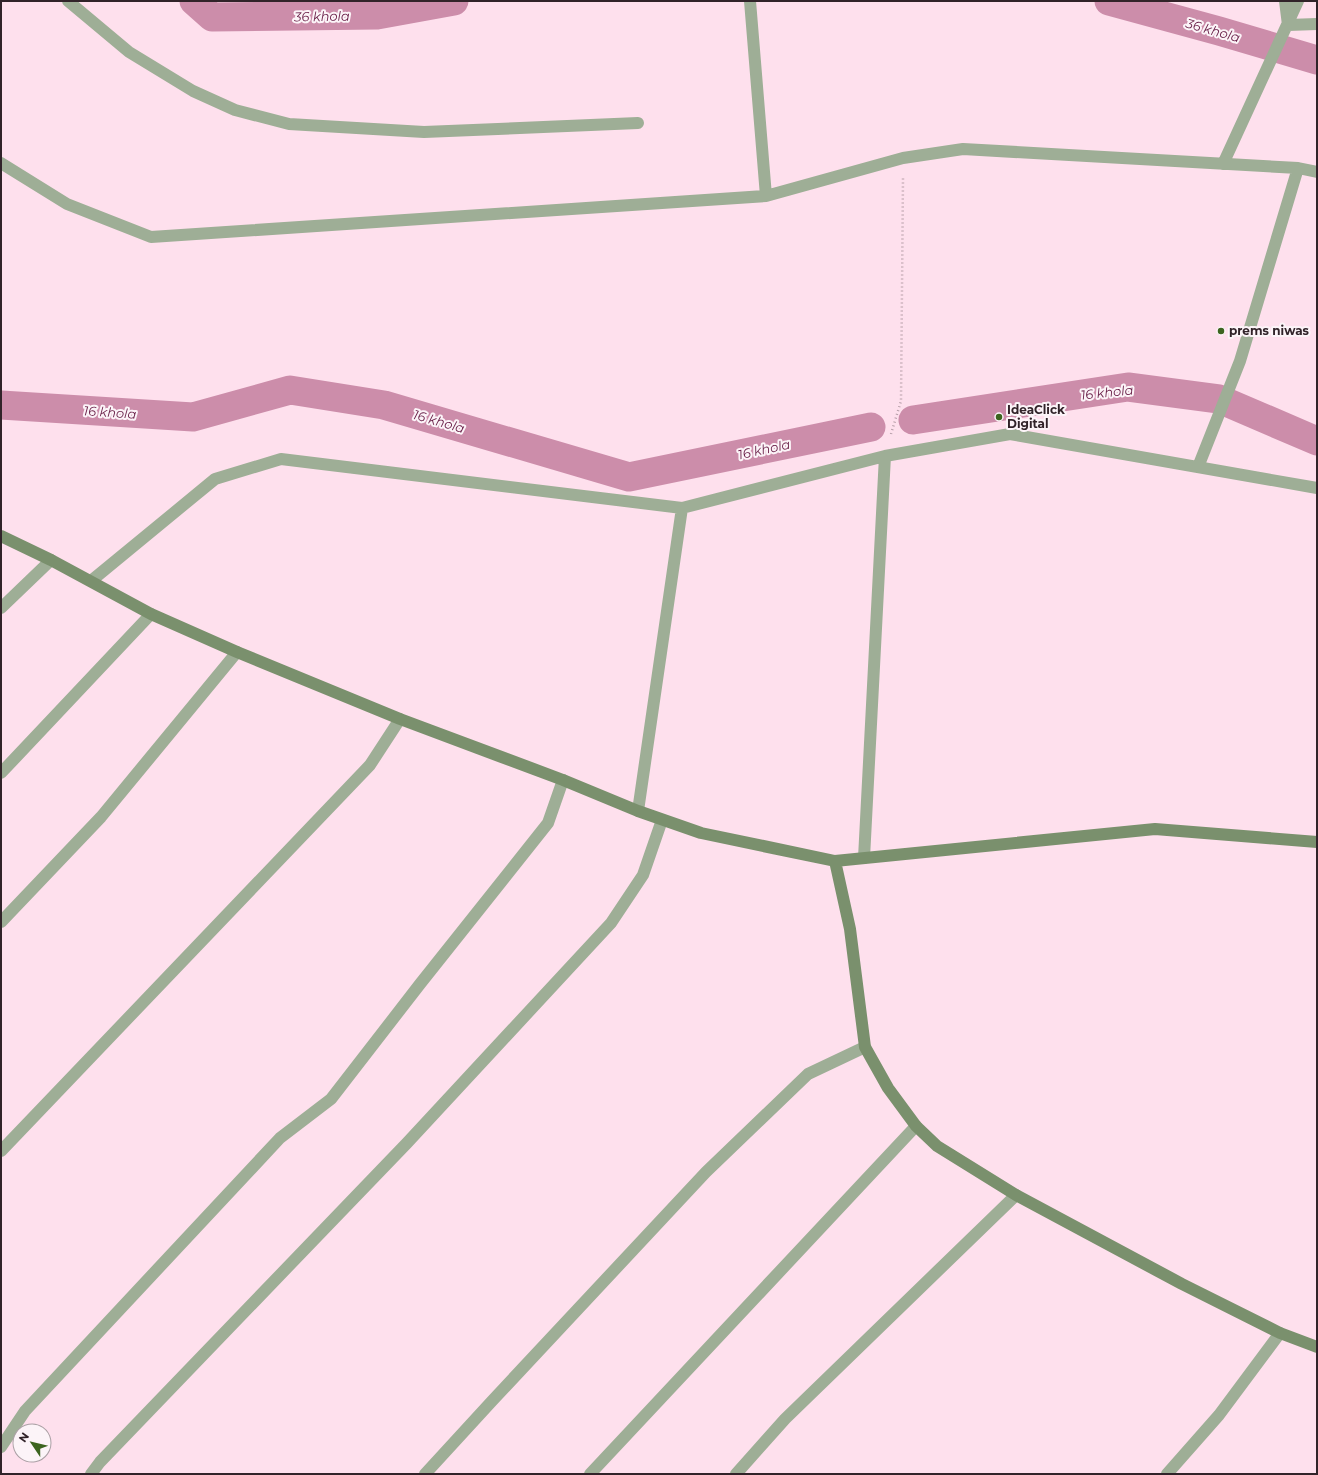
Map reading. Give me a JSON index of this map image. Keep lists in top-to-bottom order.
{
  "water": ["36 khola", "16 khola"],
  "places": ["prems niwas", "IdeaClick Digital"],
  "north": "top left"
}
